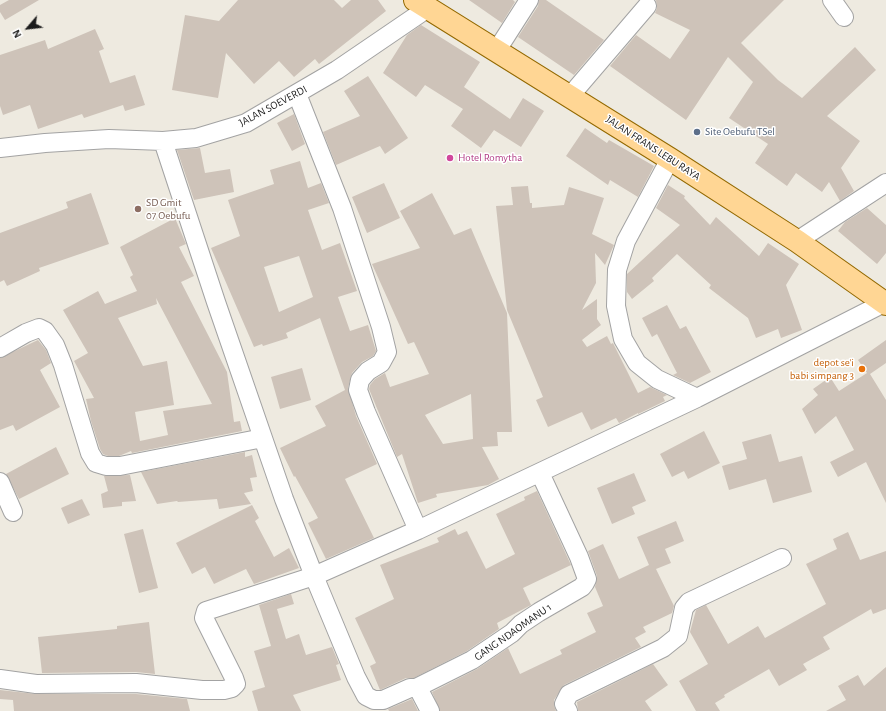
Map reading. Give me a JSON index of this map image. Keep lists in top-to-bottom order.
{
  "streets": {
    "main road": ["JALAN FRANS LEBU RAYA"],
    "street": ["JALAN SOEVERDI", "GANG NDAOMANU 1"]
  },
  "crossings": [
    ["JALAN SOEVERDI", "JALAN FRANS LEBU RAYA"]
  ],
  "places": [
    "Site Oebufu TSel",
    "Hotel Romytha",
    "SD Gmit 07 Oebufu",
    "depot se'i babi simpang 3"
  ],
  "north": "bottom left"
}
